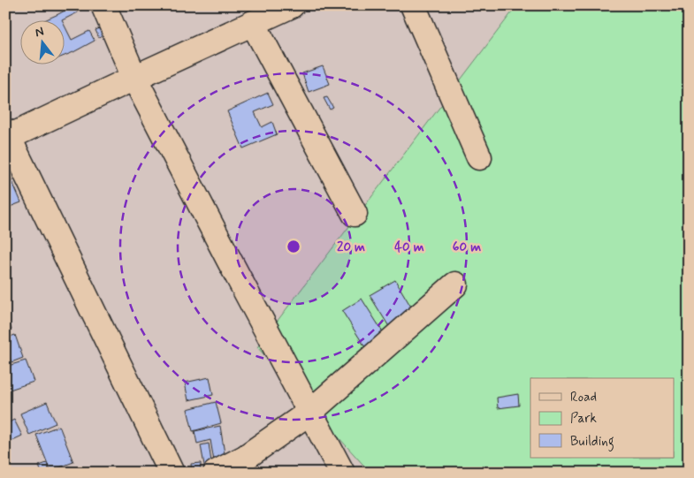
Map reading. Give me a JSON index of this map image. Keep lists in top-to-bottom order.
{
  "legend": ["Road", "Park", "Building"],
  "north": "top",
  "rings": ["20 m", "40 m", "60 m"]
}
